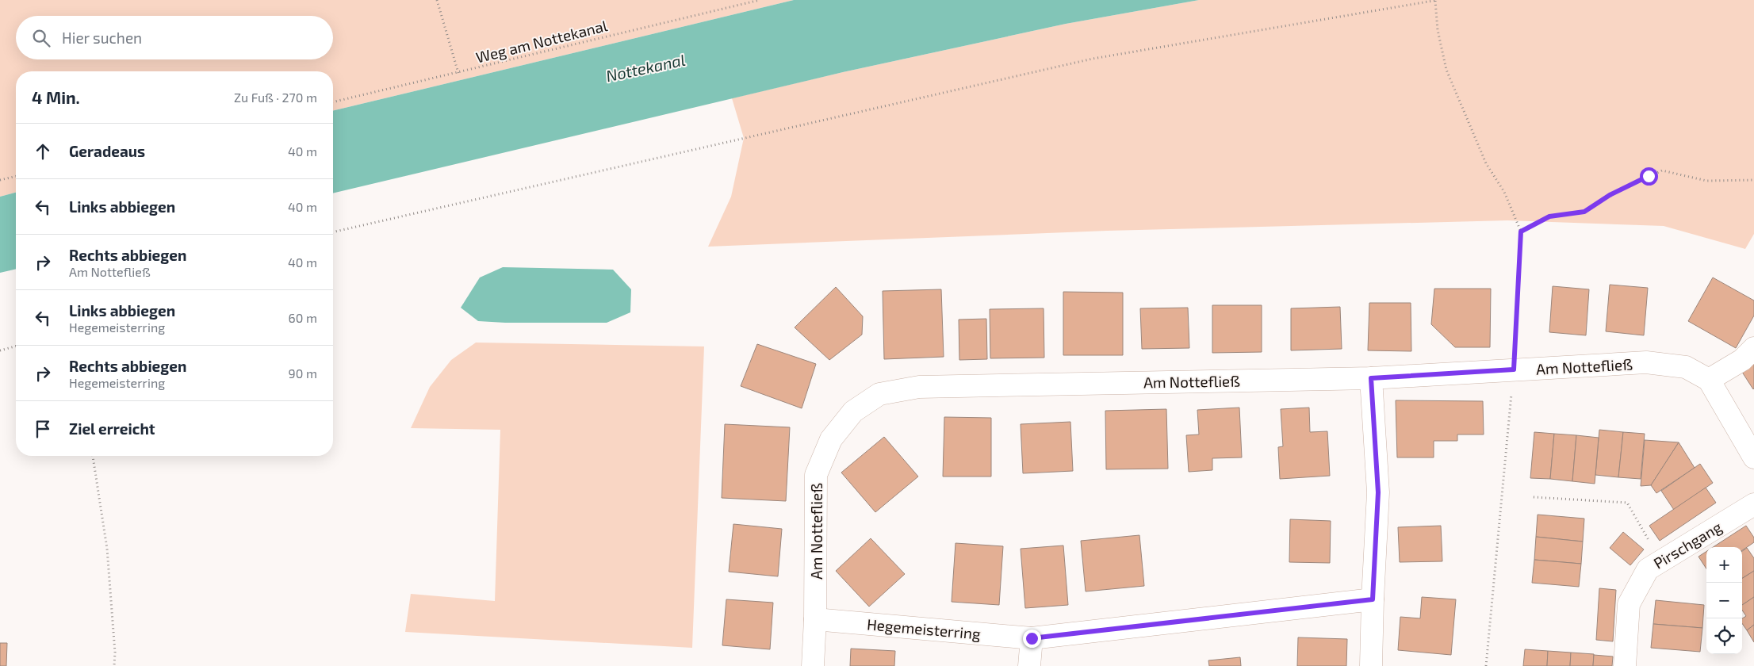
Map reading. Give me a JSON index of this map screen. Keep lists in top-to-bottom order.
{
  "streets": {
    "street": ["Am Nottefließ", "Pirschgang", "Hegemeisterring"],
    "path": ["Weg am Nottekanal"]
  },
  "crossings": [
    ["Am Nottefließ", "Hegemeisterring"]
  ],
  "water": ["Nottekanal"],
  "page": {
    "search": "Hier suchen",
    "heading": ["4 Min.", "Zu Fuß · 270 m"],
    "list": [
      ["Geradeaus", "40 m"],
      ["Links abbiegen", "40 m"],
      ["Rechts abbiegen", "Am Nottefließ", "40 m"],
      ["Links abbiegen", "Hegemeisterring", "60 m"],
      ["Rechts abbiegen", "Hegemeisterring", "90 m"],
      "Ziel erreicht"
    ],
    "map_buttons": ["+", "−"]
  }
}
